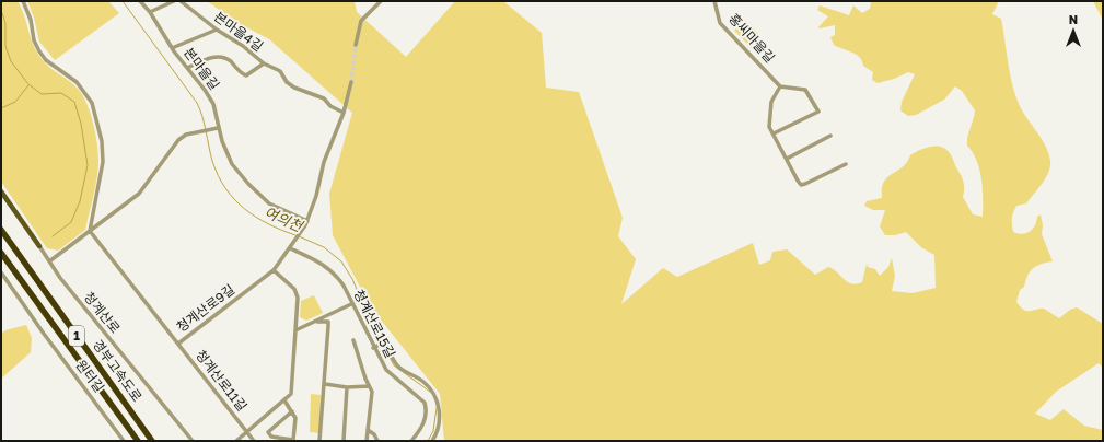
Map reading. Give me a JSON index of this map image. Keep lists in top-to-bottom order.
{
  "streets": {
    "highway": ["1", "경부고속도로"],
    "main road": ["청계산로"],
    "street": [
      "본마을4길",
      "홍씨마을길",
      "본마을길",
      "청계산로9길",
      "청계산로15길",
      "원터길",
      "청계산로11길"
    ]
  },
  "crossings": [
    ["본마을4길", "본마을길"],
    ["본마을길", "청계산로9길"],
    ["청계산로9길", "청계산로15길"],
    ["청계산로9길", "청계산로11길"]
  ],
  "water": ["여의천"],
  "north": "top"
}
